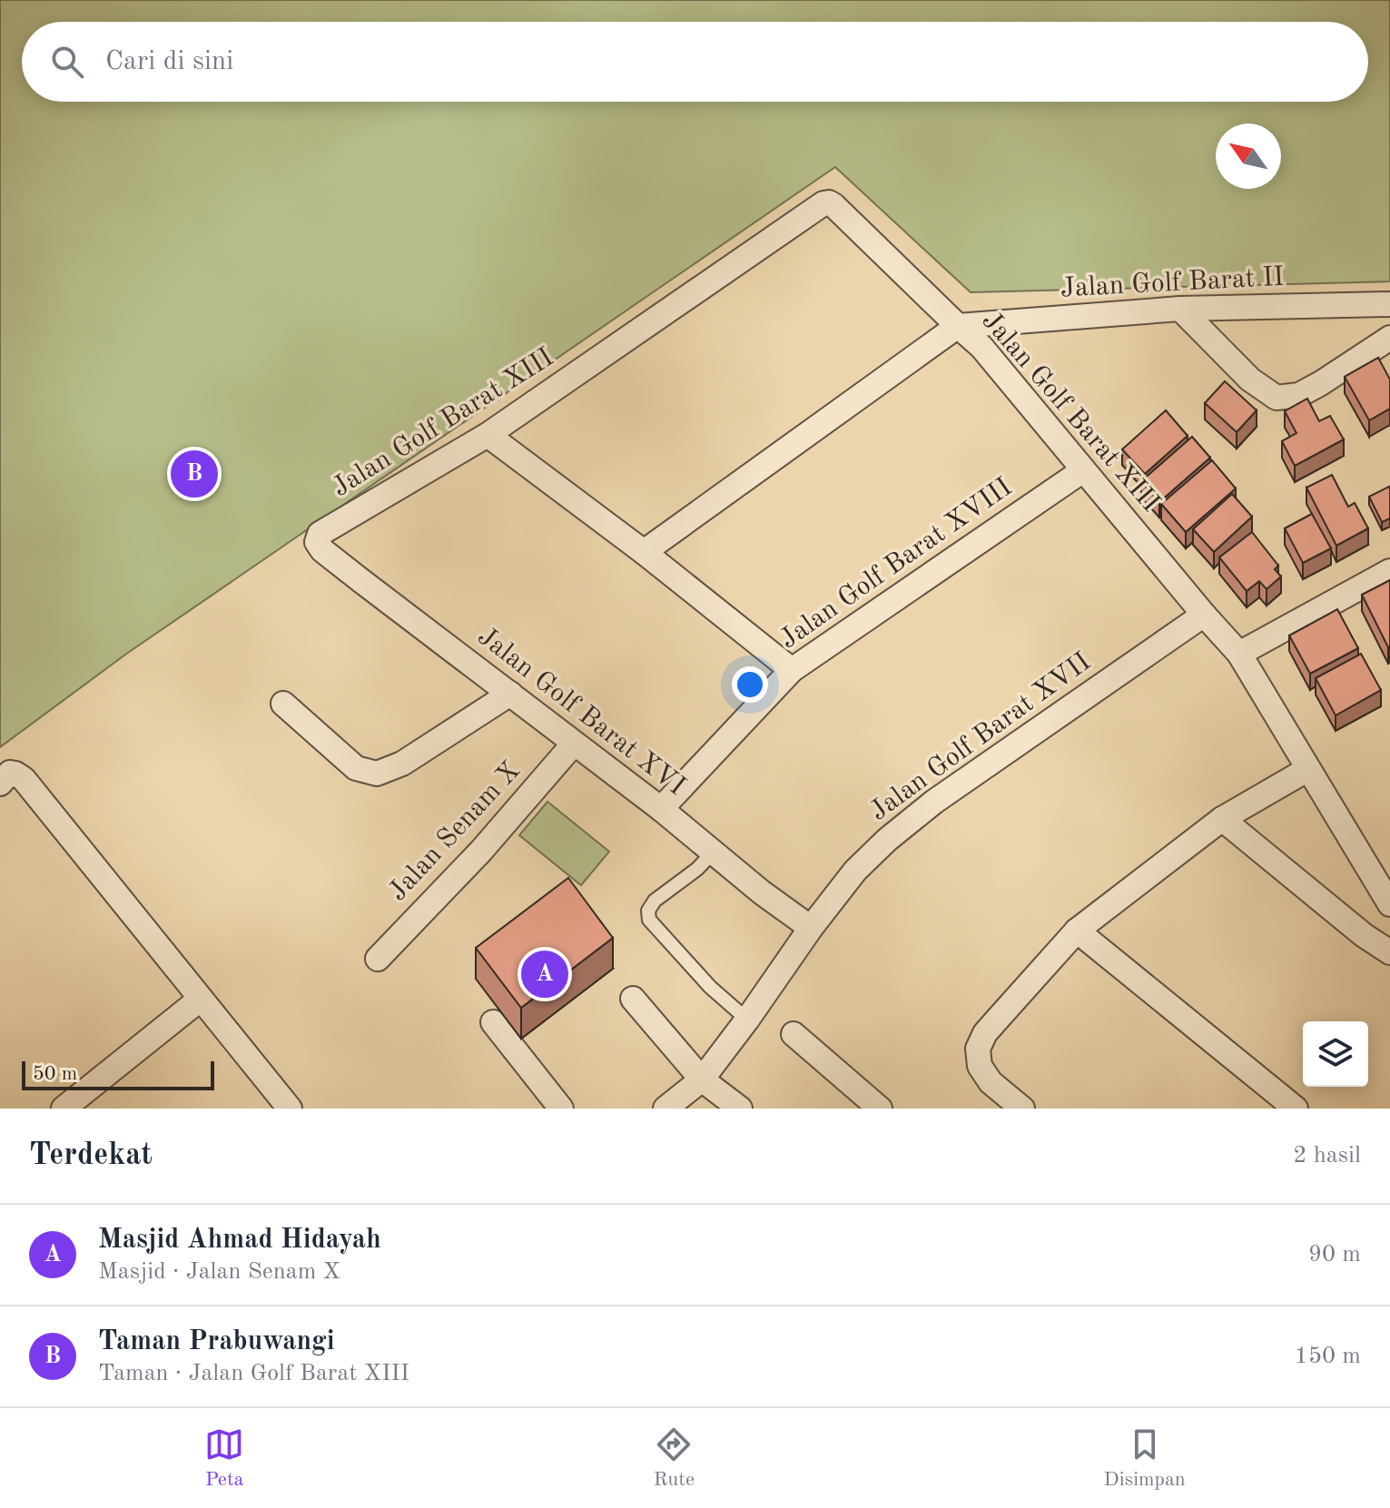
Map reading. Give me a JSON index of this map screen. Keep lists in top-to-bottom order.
{
  "streets": {
    "street": [
      "Jalan Golf Barat II",
      "Jalan Golf Barat XIII",
      "Jalan Golf Barat XVIII",
      "Jalan Golf Barat XVI",
      "Jalan Golf Barat XVII",
      "Jalan Senam X"
    ]
  },
  "crossings": [
    ["Jalan Golf Barat II", "Jalan Golf Barat XIII"],
    ["Jalan Golf Barat XIII", "Jalan Golf Barat XVIII"],
    ["Jalan Golf Barat XIII", "Jalan Golf Barat XVI"],
    ["Jalan Golf Barat XIII", "Jalan Golf Barat XVII"],
    ["Jalan Golf Barat XVIII", "Jalan Golf Barat XVI"],
    ["Jalan Golf Barat XVI", "Jalan Golf Barat XVII"],
    ["Jalan Golf Barat XVI", "Jalan Senam X"]
  ],
  "scale_bar": "50 m",
  "north": "top left",
  "page": {
    "search": "Cari di sini",
    "pins": ["B", "A"],
    "scale": "50 m",
    "heading": ["Terdekat", "2 hasil"],
    "list": [
      {
        "mark": "A",
        "name": "Masjid Ahmad Hidayah",
        "note": "Masjid · Jalan Senam X",
        "value": "90 m"
      },
      {
        "mark": "B",
        "name": "Taman Prabuwangi",
        "note": "Taman · Jalan Golf Barat XIII",
        "value": "150 m"
      }
    ],
    "nav": ["Peta", "Rute", "Disimpan"]
  }
}
